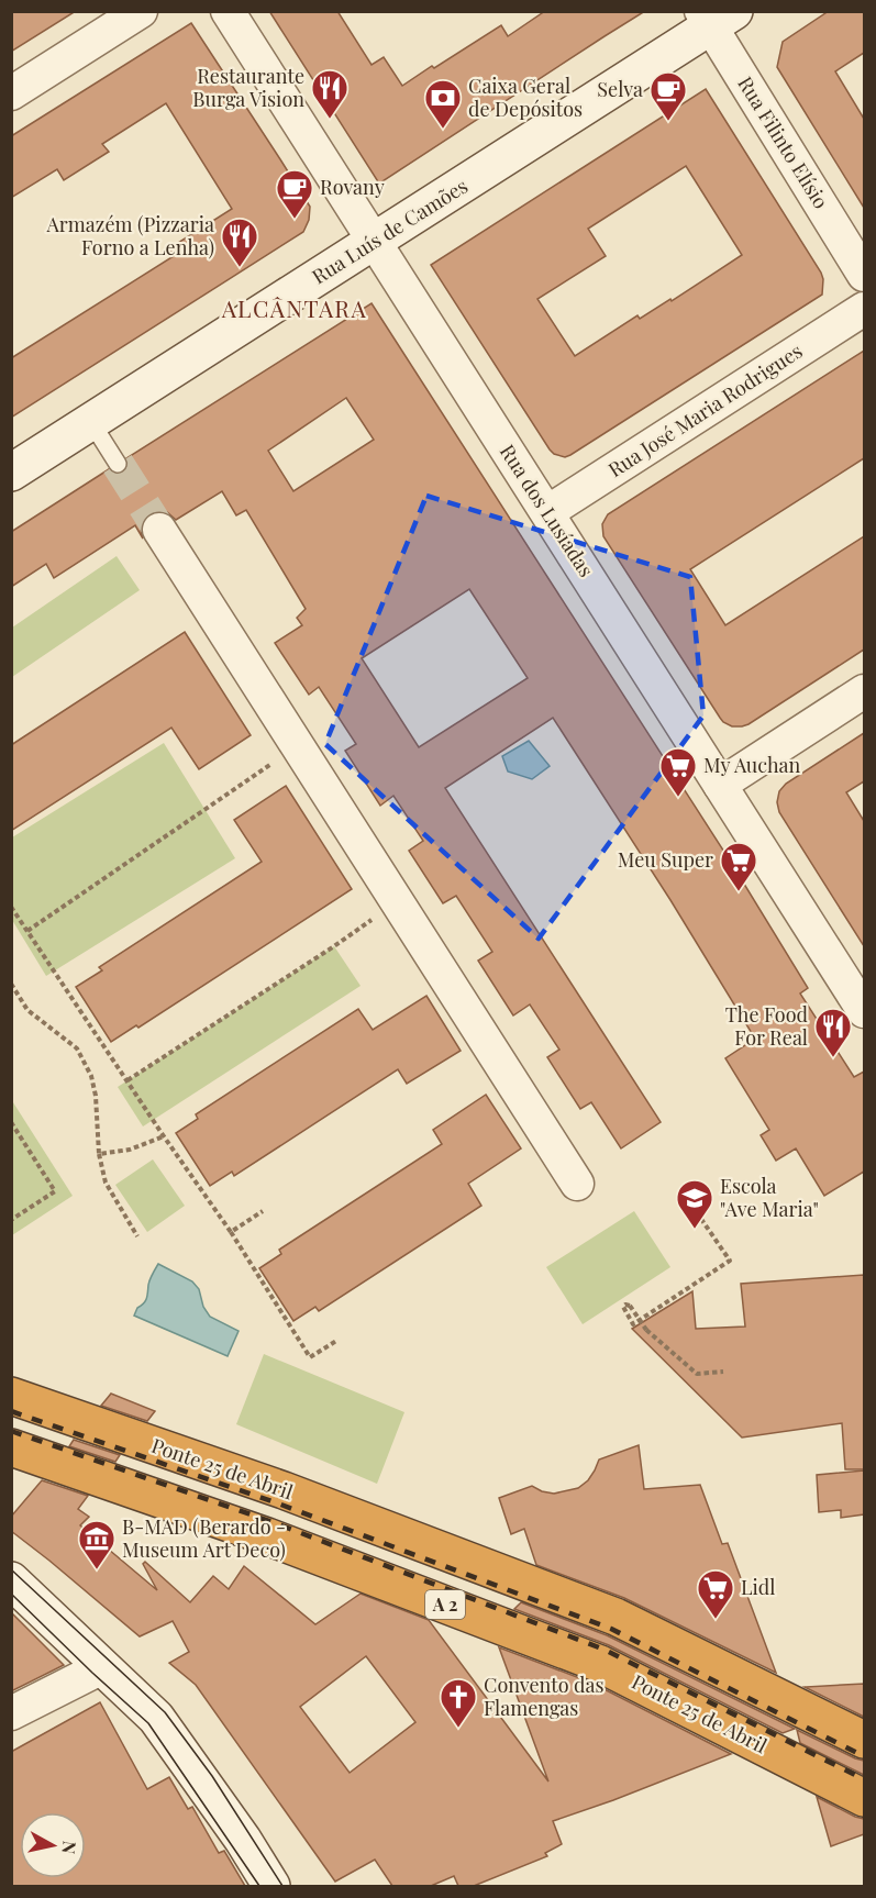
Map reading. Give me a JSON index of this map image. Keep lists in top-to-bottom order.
{
  "streets": {
    "highway": ["Ponte 25 de Abril", "A 2"],
    "street": [
      "Rua Filinto Elísio",
      "Rua Luís de Camões",
      "Rua José Maria Rodrigues",
      "Rua dos Lusíadas"
    ]
  },
  "crossings": [
    ["Rua Filinto Elísio", "Rua Luís de Camões"],
    ["Rua Luís de Camões", "Rua dos Lusíadas"],
    ["Rua José Maria Rodrigues", "Rua dos Lusíadas"]
  ],
  "districts": ["ALCÂNTARA"],
  "places": {
    "restaurant": ["Restaurante Burga Vision", "Armazém (Pizzaria Forno a Lenha)", "The Food For Real"],
    "cafe": ["Selva", "Rovany"],
    "bank": ["Caixa Geral de Depósitos"],
    "supermarket": ["My Auchan", "Meu Super", "Lidl"],
    "school or university": ["Escola \"Ave Maria\""],
    "museum": ["B-MAD (Berardo - Museum Art Deco)"],
    "church": ["Convento das Flamengas"]
  },
  "north": "right"
}
